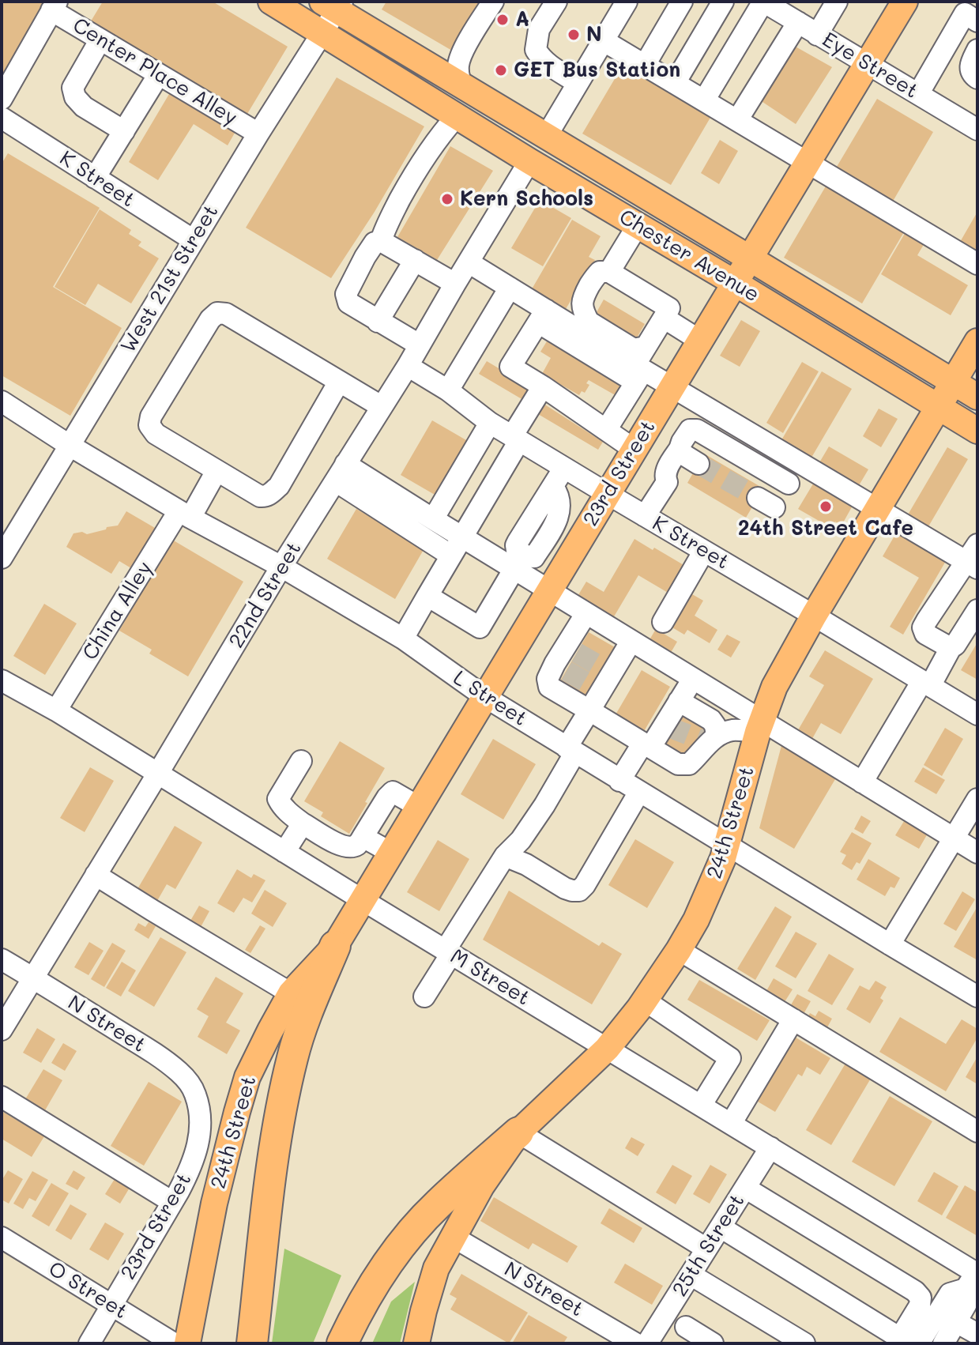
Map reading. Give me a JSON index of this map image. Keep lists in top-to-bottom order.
{
  "streets": {
    "main road": ["Chester Avenue", "23rd Street", "24th Street"],
    "street": [
      "Eye Street",
      "Center Place Alley",
      "K Street",
      "West 21st Street",
      "22nd Street",
      "China Alley",
      "L Street",
      "M Street",
      "N Street",
      "25th Street",
      "O Street"
    ]
  },
  "crossings": [
    ["Eye Street", "23rd Street"],
    ["Center Place Alley", "West 21st Street"],
    ["K Street", "West 21st Street"],
    ["K Street", "23rd Street"],
    ["K Street", "22nd Street"],
    ["K Street", "24th Street"],
    ["Chester Avenue", "West 21st Street"],
    ["Chester Avenue", "23rd Street"],
    ["Chester Avenue", "22nd Street"],
    ["Chester Avenue", "24th Street"],
    ["West 21st Street", "L Street"],
    ["23rd Street", "L Street"],
    ["23rd Street", "24th Street"],
    ["23rd Street", "M Street"],
    ["23rd Street", "N Street"],
    ["23rd Street", "O Street"],
    ["22nd Street", "L Street"],
    ["22nd Street", "M Street"],
    ["22nd Street", "N Street"],
    ["China Alley", "L Street"],
    ["China Alley", "M Street"],
    ["L Street", "24th Street"],
    ["24th Street", "M Street"],
    ["24th Street", "N Street"],
    ["M Street", "25th Street"]
  ],
  "places": [
    "A",
    "N",
    "GET Bus Station",
    "Kern Schools",
    "24th Street Cafe"
  ]
}
